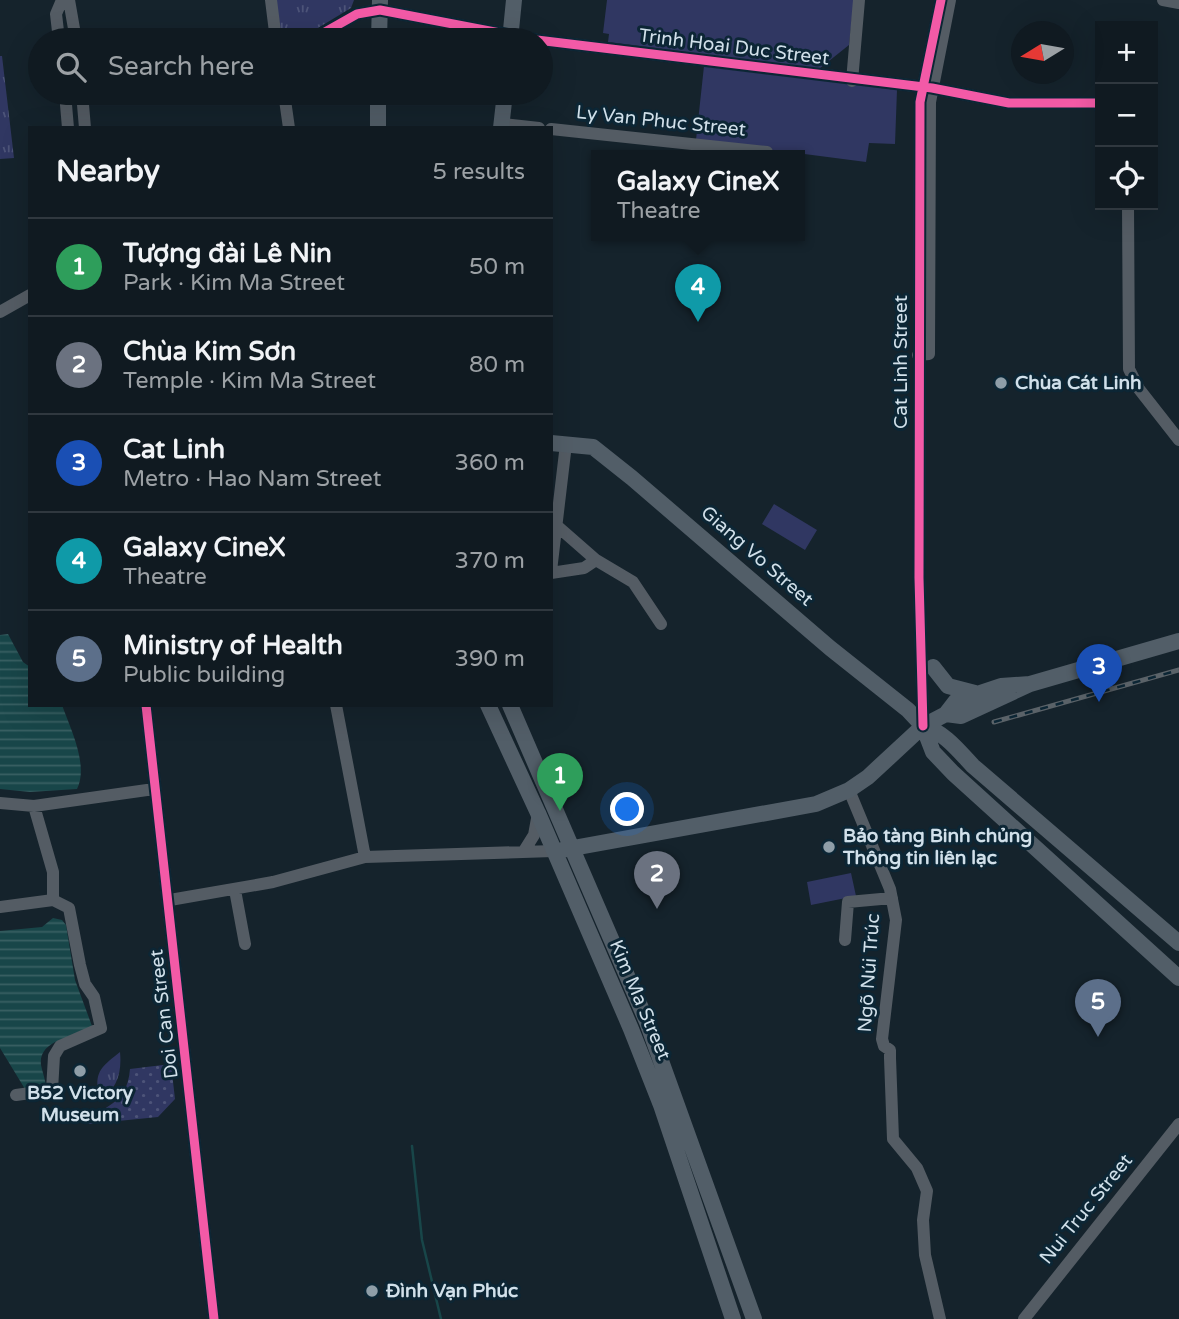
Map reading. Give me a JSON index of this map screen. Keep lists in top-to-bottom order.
{
  "streets": {
    "main road": ["Giang Vo Street", "Kim Ma Street"],
    "street": [
      "Trinh Hoai Duc Street",
      "Ly Van Phuc Street",
      "Cat Linh Street",
      "Ngõ Núi Trúc",
      "Doi Can Street",
      "Nui Truc Street"
    ]
  },
  "crossings": [
    ["Trinh Hoai Duc Street", "Cat Linh Street"],
    ["Cat Linh Street", "Giang Vo Street"]
  ],
  "places": [
    "Chùa Cát Linh",
    "Bảo tàng Binh chủng Thông tin liên lạc",
    "B52 Victory Museum",
    "Đình Vạn Phúc"
  ],
  "north": "left",
  "page": {
    "map_buttons": ["+", "−"],
    "search": "Search here",
    "heading": ["Nearby", "5 results"],
    "popup": ["Galaxy CineX", "Theatre"],
    "list": [
      {
        "mark": "1",
        "name": "Tượng đài Lê Nin",
        "note": "Park · Kim Ma Street",
        "value": "50 m"
      },
      {
        "mark": "2",
        "name": "Chùa Kim Sơn",
        "note": "Temple · Kim Ma Street",
        "value": "80 m"
      },
      {
        "mark": "3",
        "name": "Cat Linh",
        "note": "Metro · Hao Nam Street",
        "value": "360 m"
      },
      {
        "mark": "4",
        "name": "Galaxy CineX",
        "note": "Theatre",
        "value": "370 m"
      },
      {
        "mark": "5",
        "name": "Ministry of Health",
        "note": "Public building",
        "value": "390 m"
      }
    ],
    "pins": [
      "4",
      "3",
      "1",
      "2",
      "5"
    ]
  }
}
